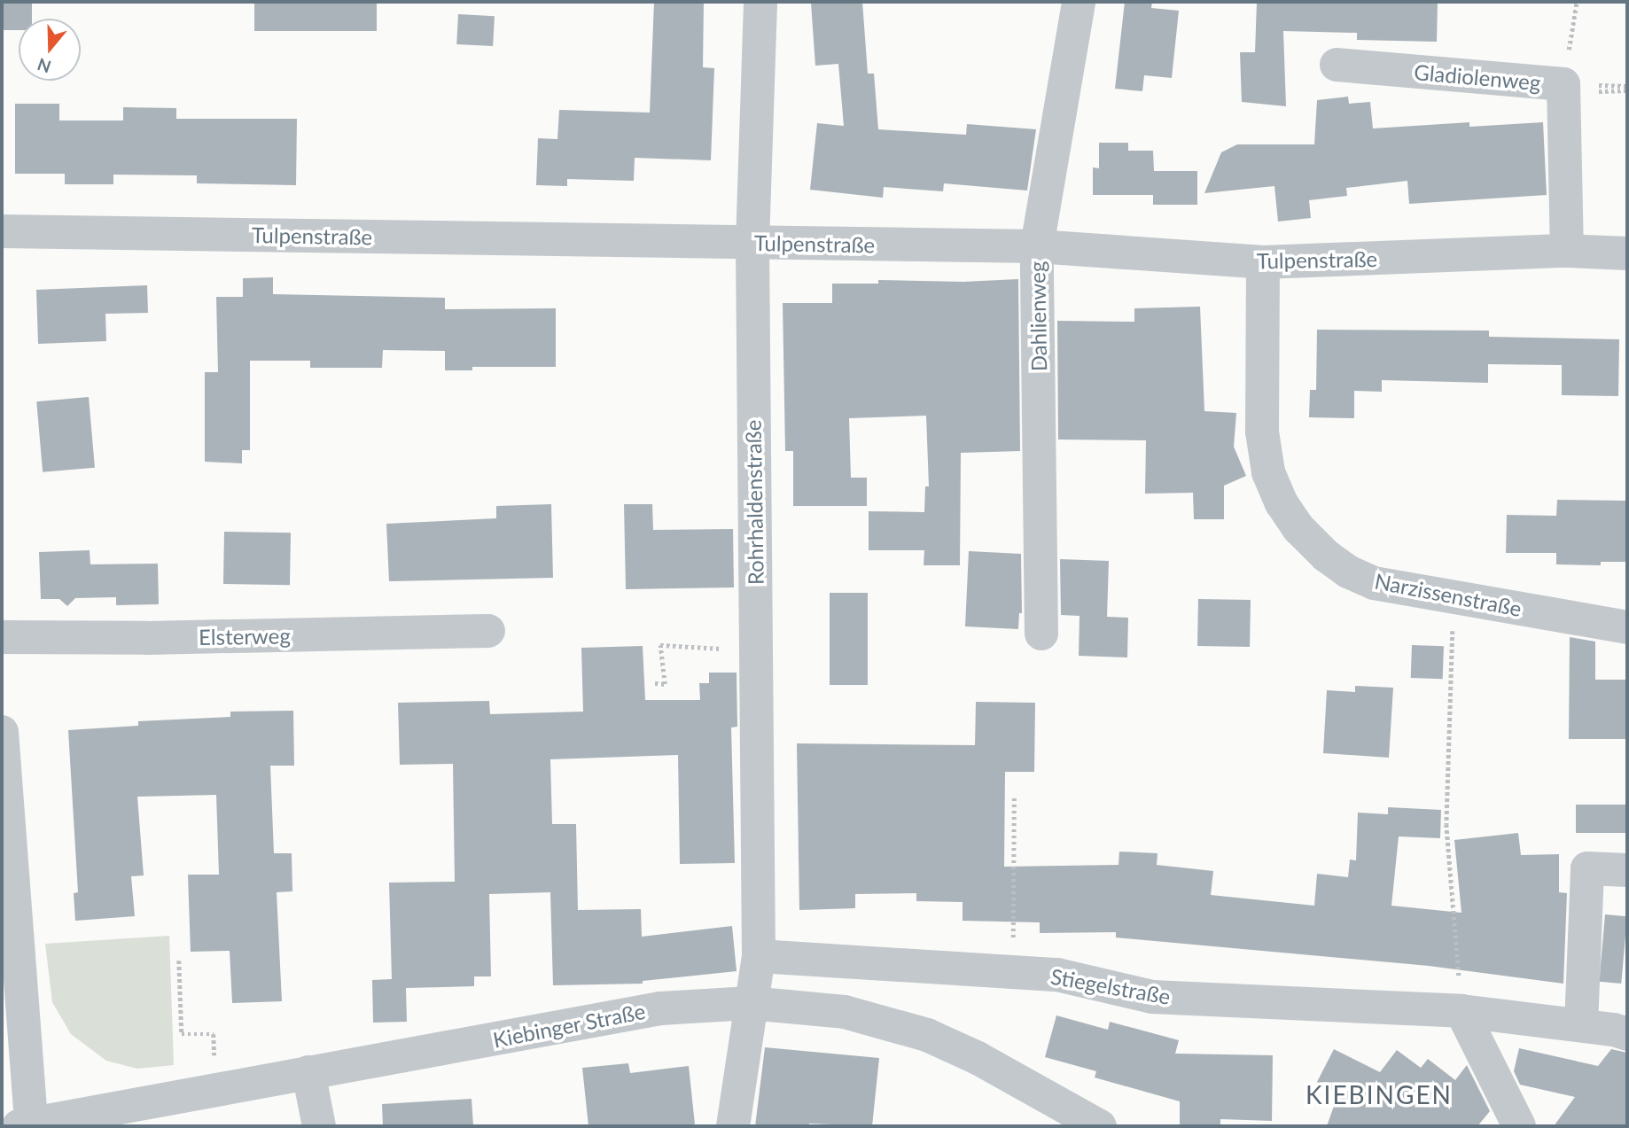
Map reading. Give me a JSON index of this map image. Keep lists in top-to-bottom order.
{
  "streets": {
    "street": [
      "Gladiolenweg",
      "Tulpenstraße",
      "Dahlienweg",
      "Rohrhaldenstraße",
      "Narzissenstraße",
      "Elsterweg",
      "Stiegelstraße",
      "Kiebinger Straße"
    ]
  },
  "crossings": [
    ["Gladiolenweg", "Tulpenstraße"],
    ["Tulpenstraße", "Dahlienweg"],
    ["Tulpenstraße", "Rohrhaldenstraße"],
    ["Tulpenstraße", "Narzissenstraße"],
    ["Rohrhaldenstraße", "Stiegelstraße"],
    ["Rohrhaldenstraße", "Kiebinger Straße"]
  ],
  "districts": ["KIEBINGEN"],
  "north": "bottom"
}
